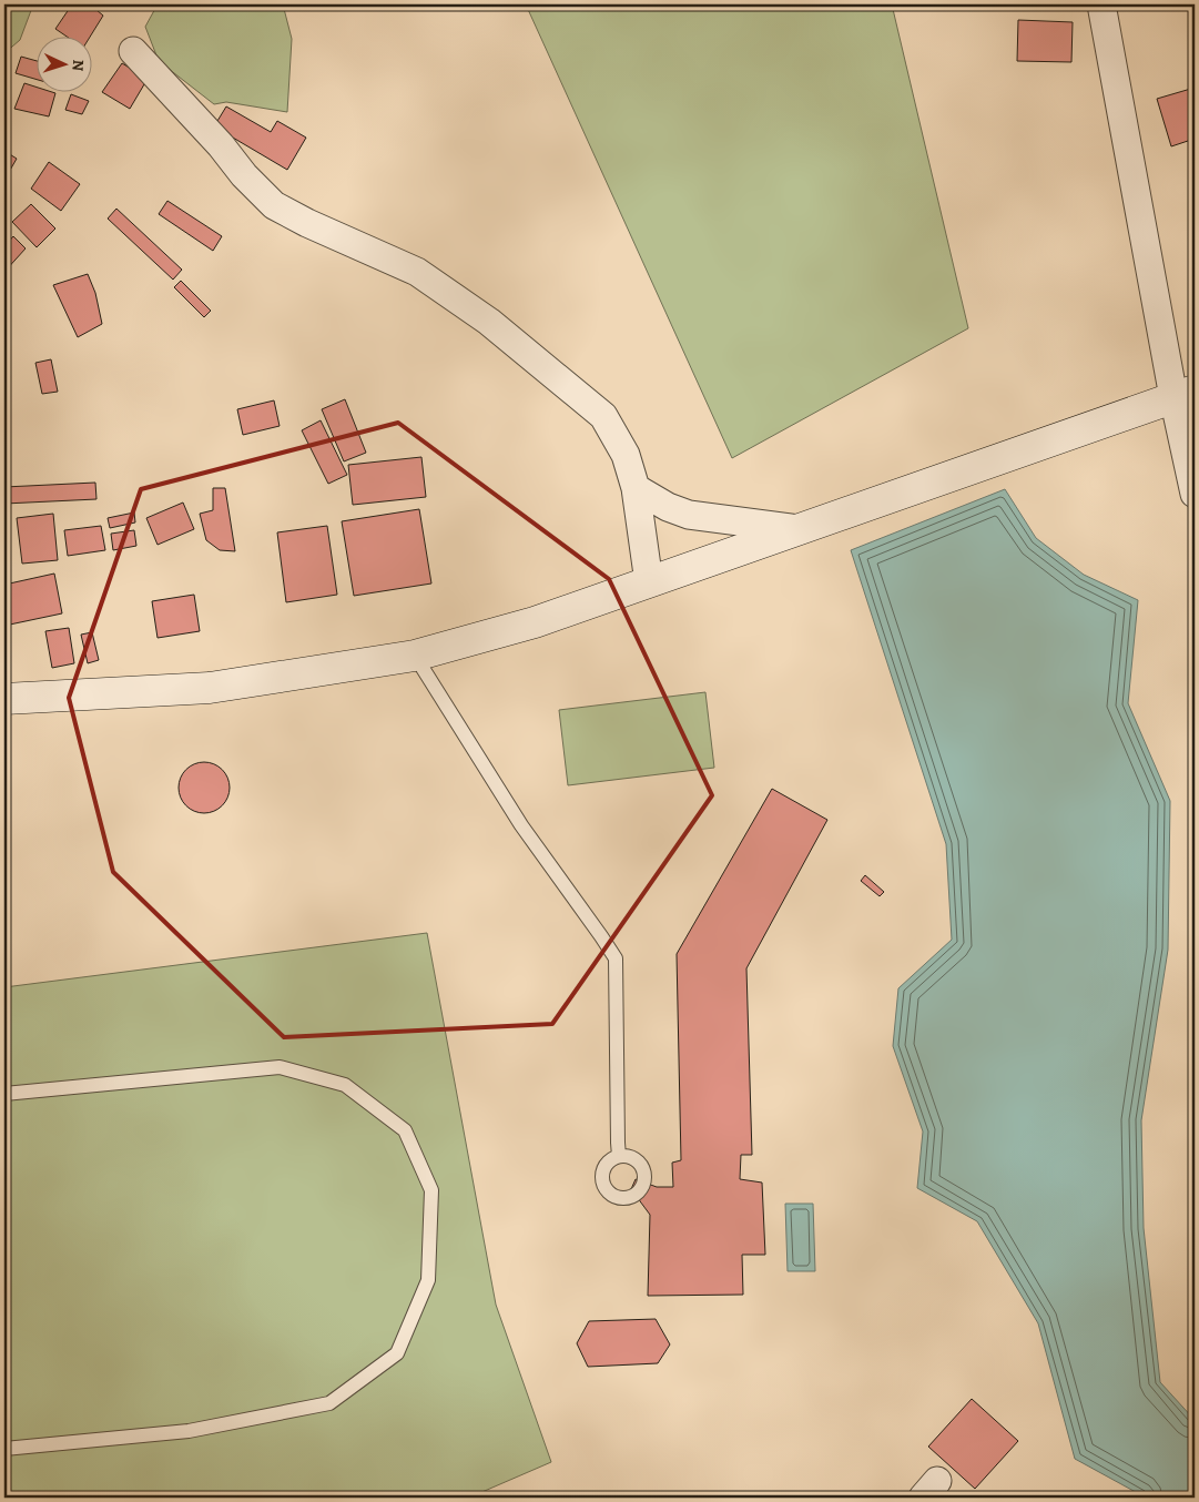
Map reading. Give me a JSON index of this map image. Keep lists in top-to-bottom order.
{
  "north": "right"
}
